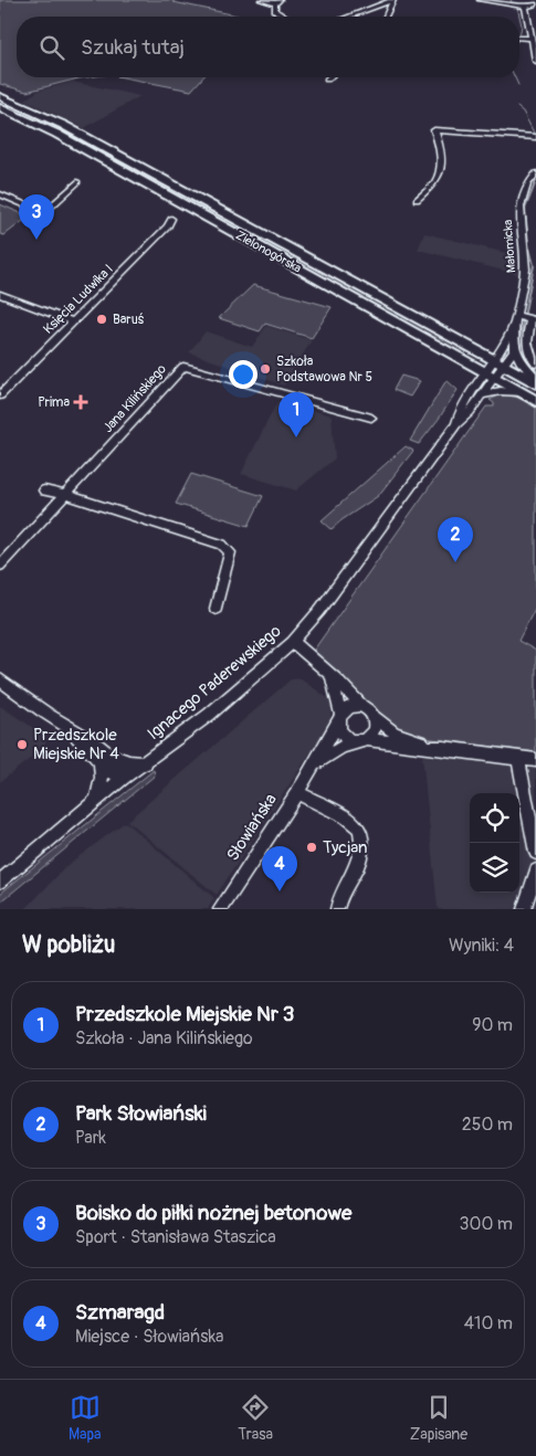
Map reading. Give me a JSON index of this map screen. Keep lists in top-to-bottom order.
{
  "streets": {
    "main road": ["Zielonogórska"],
    "street": [
      "Małomicka",
      "Księcia Ludwika I",
      "Jana Kilińskiego",
      "Ignacego Paderewskiego",
      "Słowiańska"
    ]
  },
  "crossings": [
    ["Małomicka", "Zielonogórska"]
  ],
  "places": {
    "other": [
      "Baruś",
      "Szkoła Podstawowa Nr 5",
      "Przedszkole Miejskie Nr 4",
      "Tycjan"
    ],
    "health": ["Prima"]
  },
  "page": {
    "search": "Szukaj tutaj",
    "pins": [
      "3",
      "1",
      "2",
      "4"
    ],
    "heading": ["W pobliżu", "Wyniki: 4"],
    "list": [
      {
        "mark": "1",
        "name": "Przedszkole Miejskie Nr 3",
        "note": "Szkoła · Jana Kilińskiego",
        "value": "90 m"
      },
      {
        "mark": "2",
        "name": "Park Słowiański",
        "note": "Park",
        "value": "250 m"
      },
      {
        "mark": "3",
        "name": "Boisko do piłki nożnej betonowe",
        "note": "Sport · Stanisława Staszica",
        "value": "300 m"
      },
      {
        "mark": "4",
        "name": "Szmaragd",
        "note": "Miejsce · Słowiańska",
        "value": "410 m"
      }
    ],
    "nav": ["Mapa", "Trasa", "Zapisane"]
  }
}
